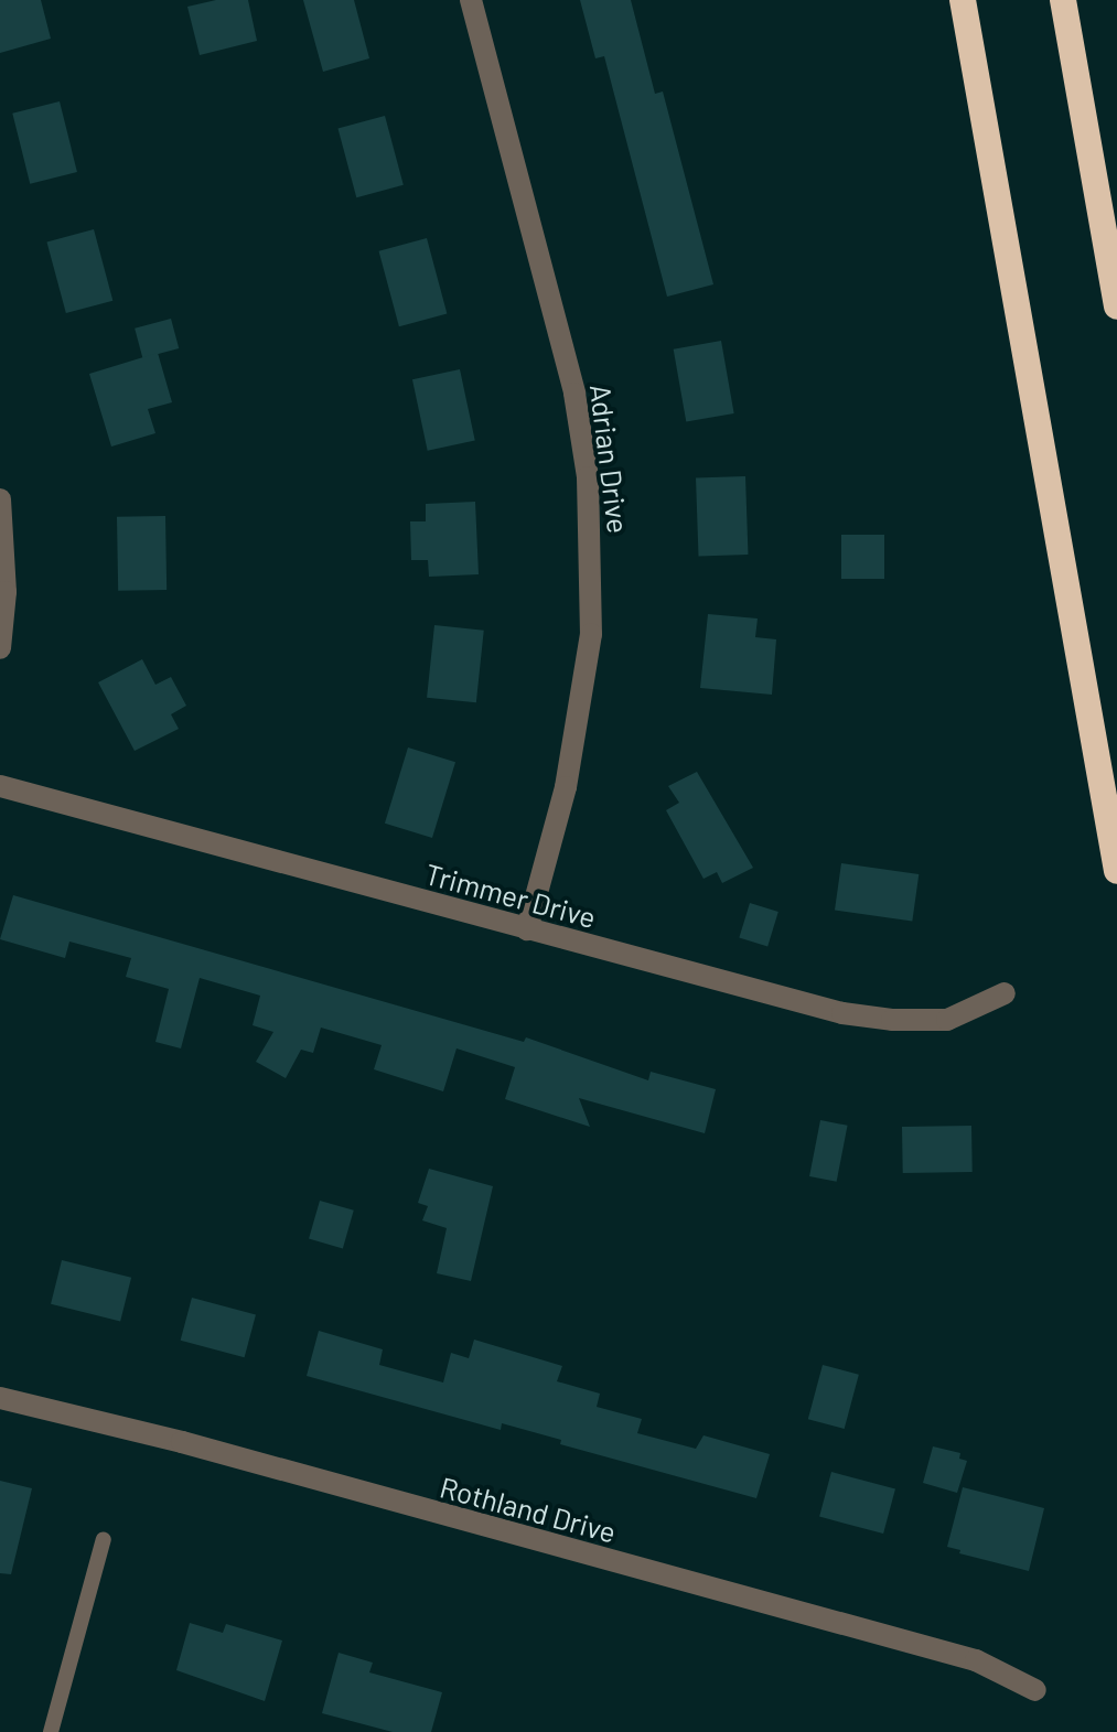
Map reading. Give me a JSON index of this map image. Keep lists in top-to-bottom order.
{
  "streets": {
    "street": ["Adrian Drive", "Trimmer Drive", "Rothland Drive"]
  },
  "crossings": [
    ["Adrian Drive", "Trimmer Drive"]
  ]
}
